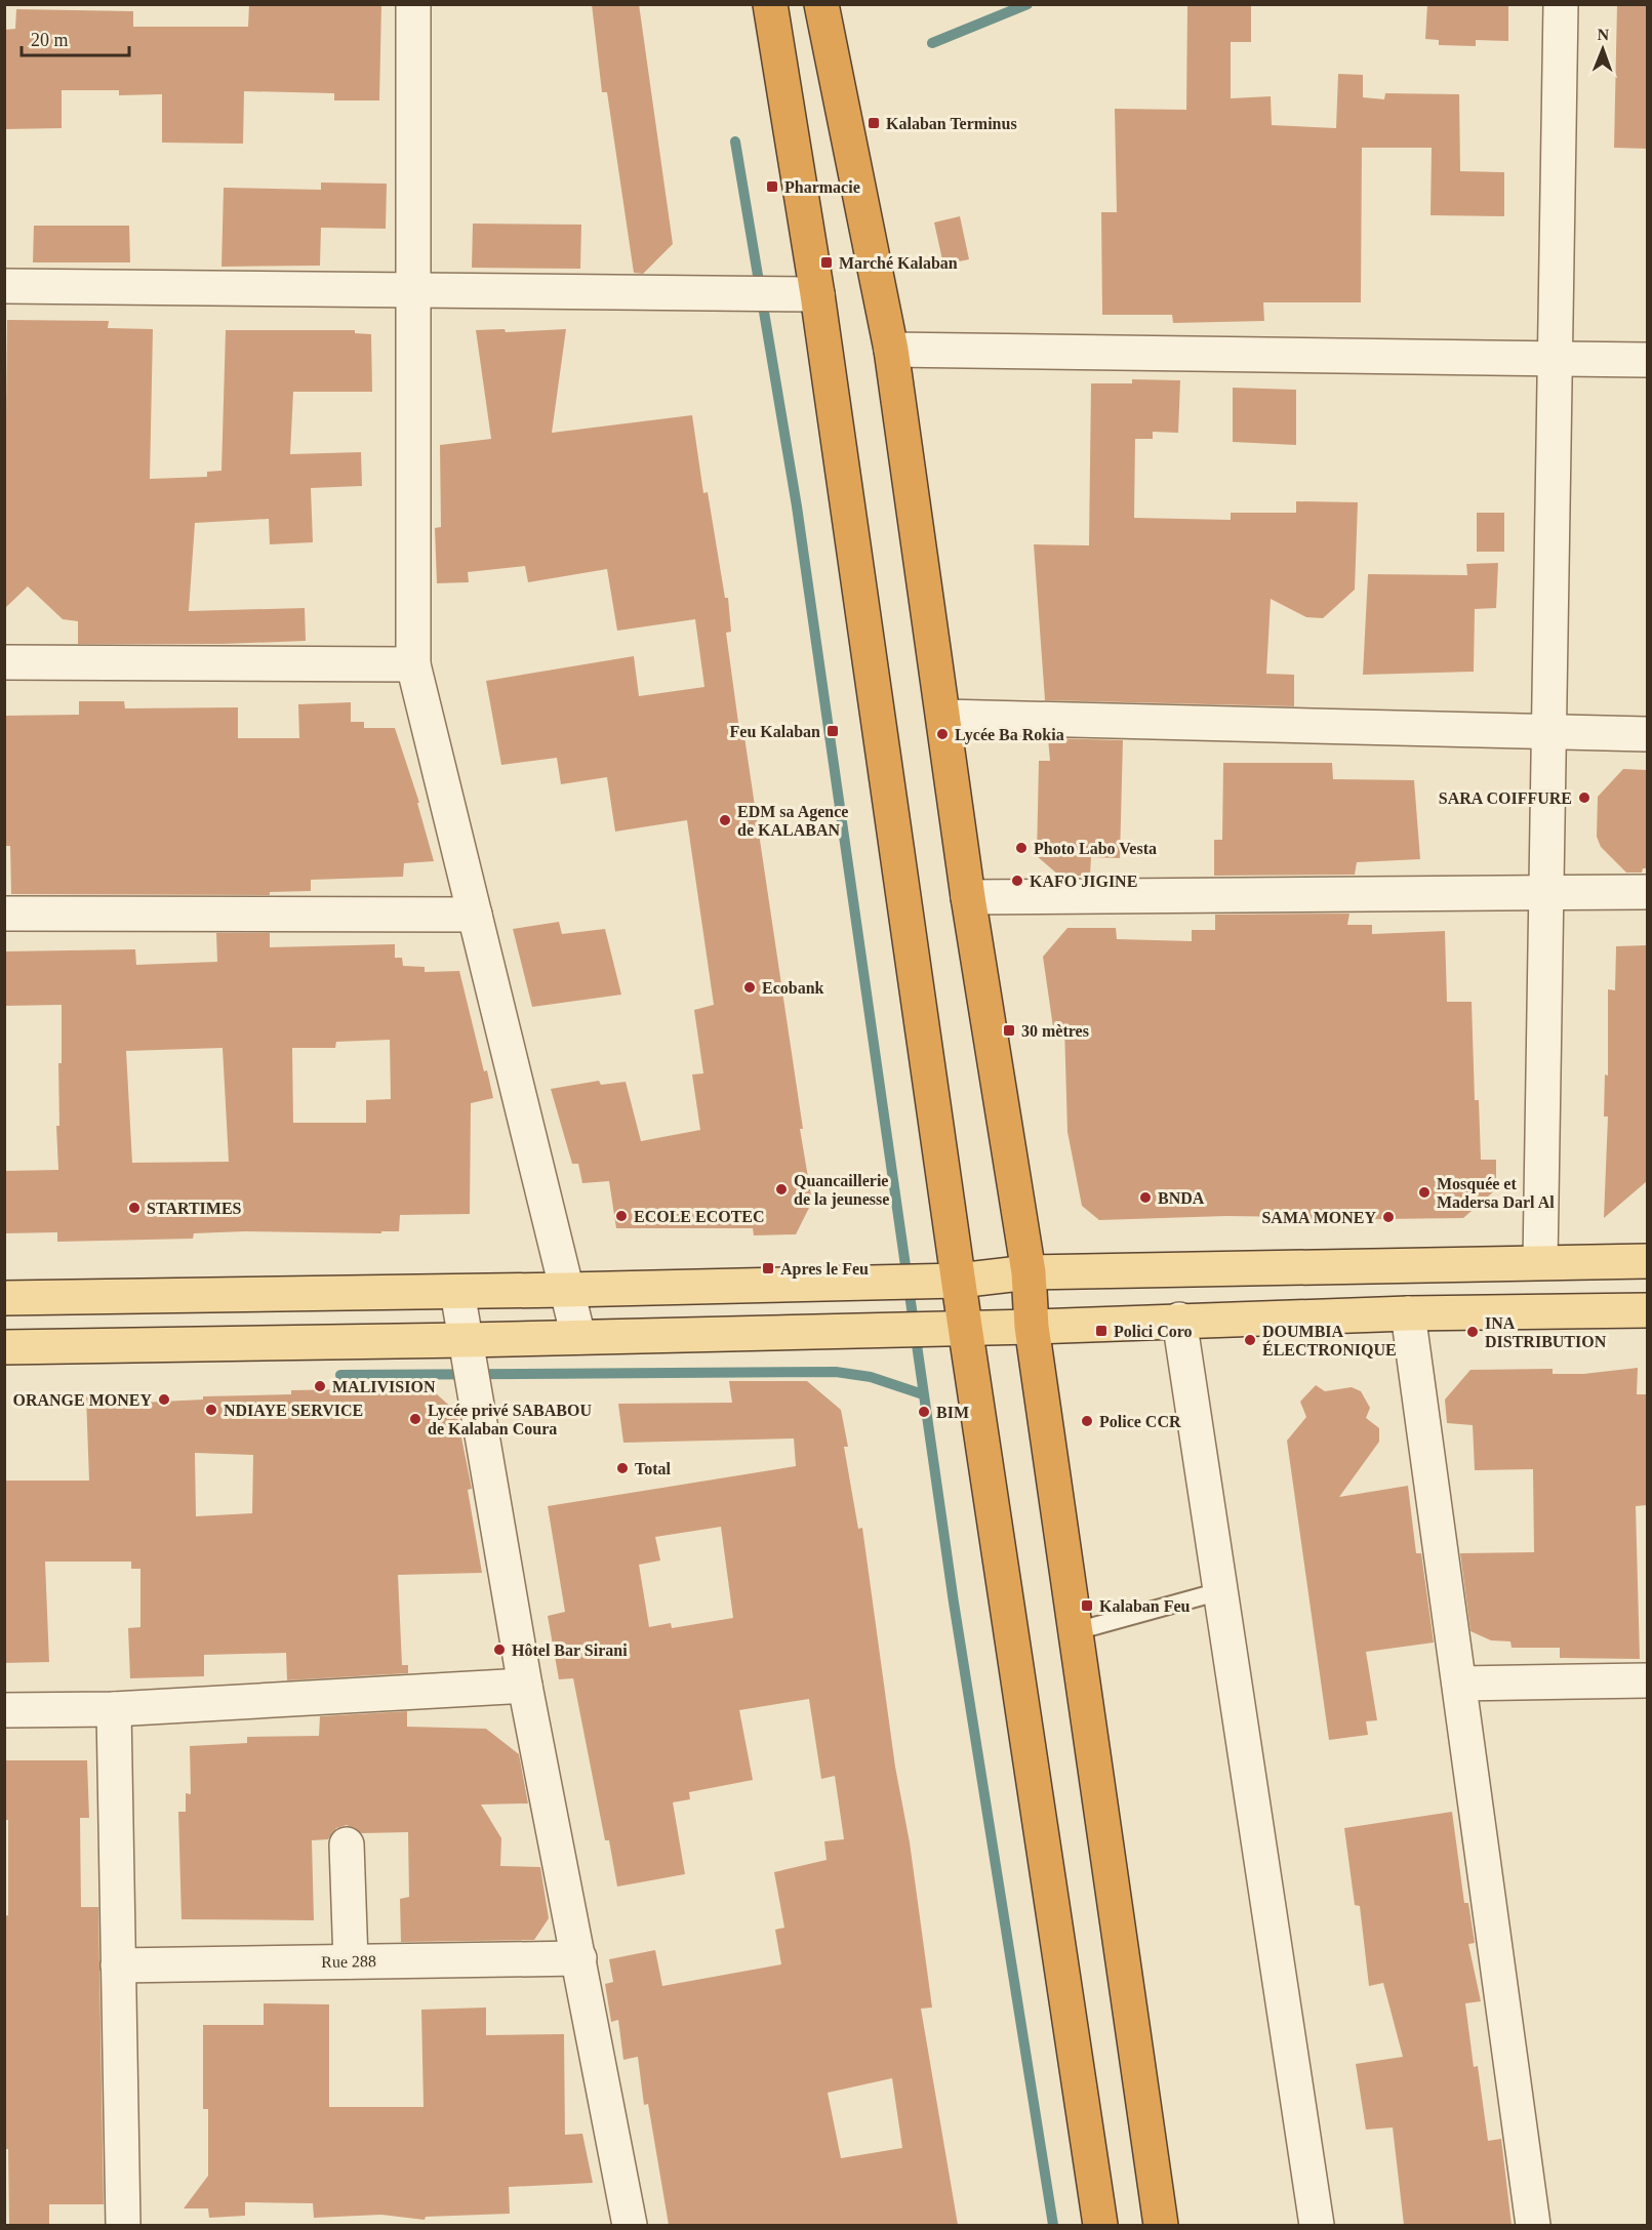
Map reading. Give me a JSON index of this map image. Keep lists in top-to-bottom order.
{
  "streets": {
    "street": ["Rue 288"]
  },
  "places": {
    "transit": [
      "Kalaban Terminus",
      "Pharmacie",
      "Marché Kalaban",
      "Feu Kalaban",
      "30 mètres",
      "Apres le Feu",
      "Polici Coro",
      "Kalaban Feu"
    ],
    "other": [
      "Lycée Ba Rokia",
      "SARA COIFFURE",
      "EDM sa Agence de KALABAN",
      "Photo Labo Vesta",
      "KAFO JIGINE",
      "Ecobank",
      "Quancaillerie de la jeunesse",
      "Mosquée et Madersa Darl Al",
      "BNDA",
      "STARTIMES",
      "ECOLE ECOTEC",
      "SAMA MONEY",
      "INA DISTRIBUTION",
      "DOUMBIA ÉLECTRONIQUE",
      "MALIVISION",
      "ORANGE MONEY",
      "NDIAYE SERVICE",
      "BIM",
      "Lycée privé SABABOU de Kalaban Coura",
      "Police CCR",
      "Total",
      "Hôtel Bar Sirani"
    ]
  },
  "scale_bar": "20 m",
  "north": "top"
}
